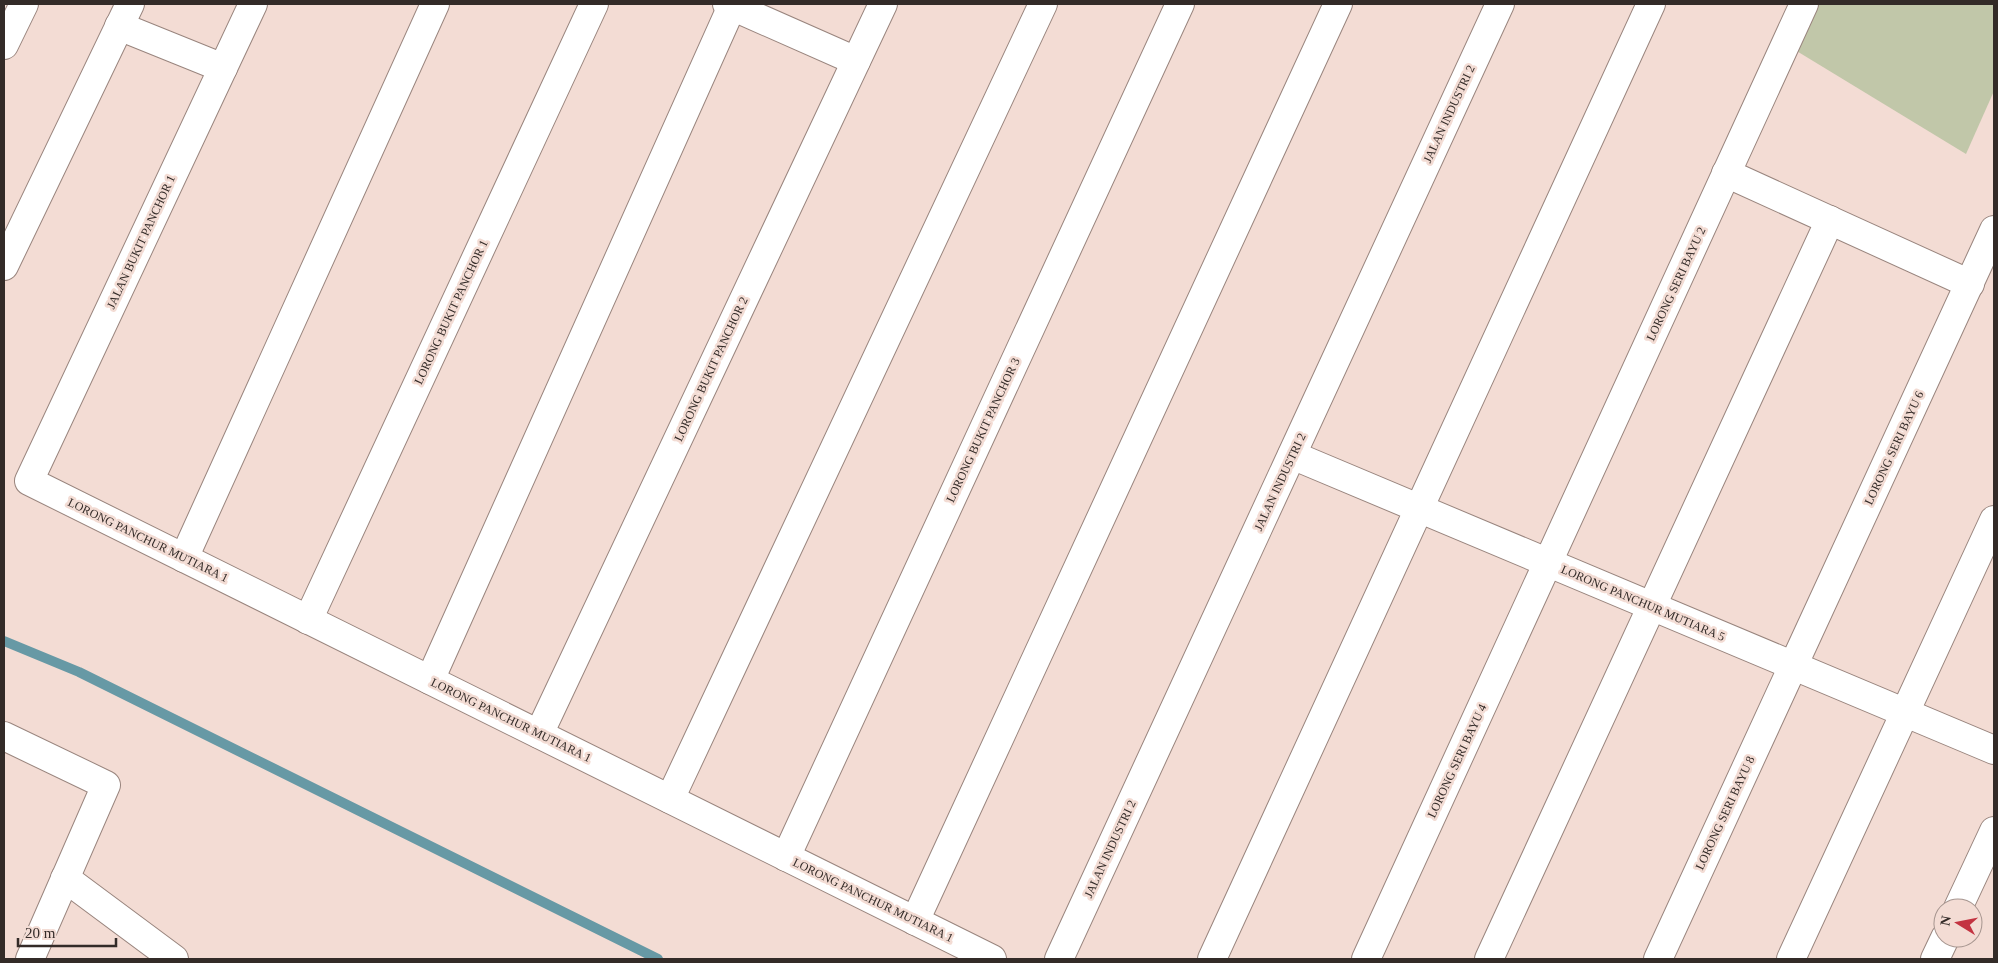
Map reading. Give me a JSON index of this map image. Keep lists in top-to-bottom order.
{
  "streets": {
    "street": [
      "JALAN INDUSTRI 2",
      "JALAN BUKIT PANCHOR 1",
      "LORONG SERI BAYU 2",
      "LORONG BUKIT PANCHOR 1",
      "LORONG BUKIT PANCHOR 2",
      "LORONG BUKIT PANCHOR 3",
      "LORONG SERI BAYU 6",
      "LORONG PANCHUR MUTIARA 1",
      "LORONG PANCHUR MUTIARA 5",
      "LORONG SERI BAYU 4",
      "LORONG SERI BAYU 8"
    ]
  },
  "crossings": [
    ["JALAN INDUSTRI 2", "LORONG PANCHUR MUTIARA 5"],
    ["JALAN BUKIT PANCHOR 1", "LORONG PANCHUR MUTIARA 1"],
    ["LORONG SERI BAYU 2", "LORONG PANCHUR MUTIARA 5"],
    ["LORONG SERI BAYU 2", "LORONG SERI BAYU 4"],
    ["LORONG BUKIT PANCHOR 1", "LORONG PANCHUR MUTIARA 1"],
    ["LORONG BUKIT PANCHOR 2", "LORONG PANCHUR MUTIARA 1"],
    ["LORONG BUKIT PANCHOR 3", "LORONG PANCHUR MUTIARA 1"],
    ["LORONG SERI BAYU 6", "LORONG PANCHUR MUTIARA 5"],
    ["LORONG SERI BAYU 6", "LORONG SERI BAYU 8"],
    ["LORONG PANCHUR MUTIARA 5", "LORONG SERI BAYU 4"],
    ["LORONG PANCHUR MUTIARA 5", "LORONG SERI BAYU 8"]
  ],
  "scale_bar": "20 m",
  "north": "left"
}
